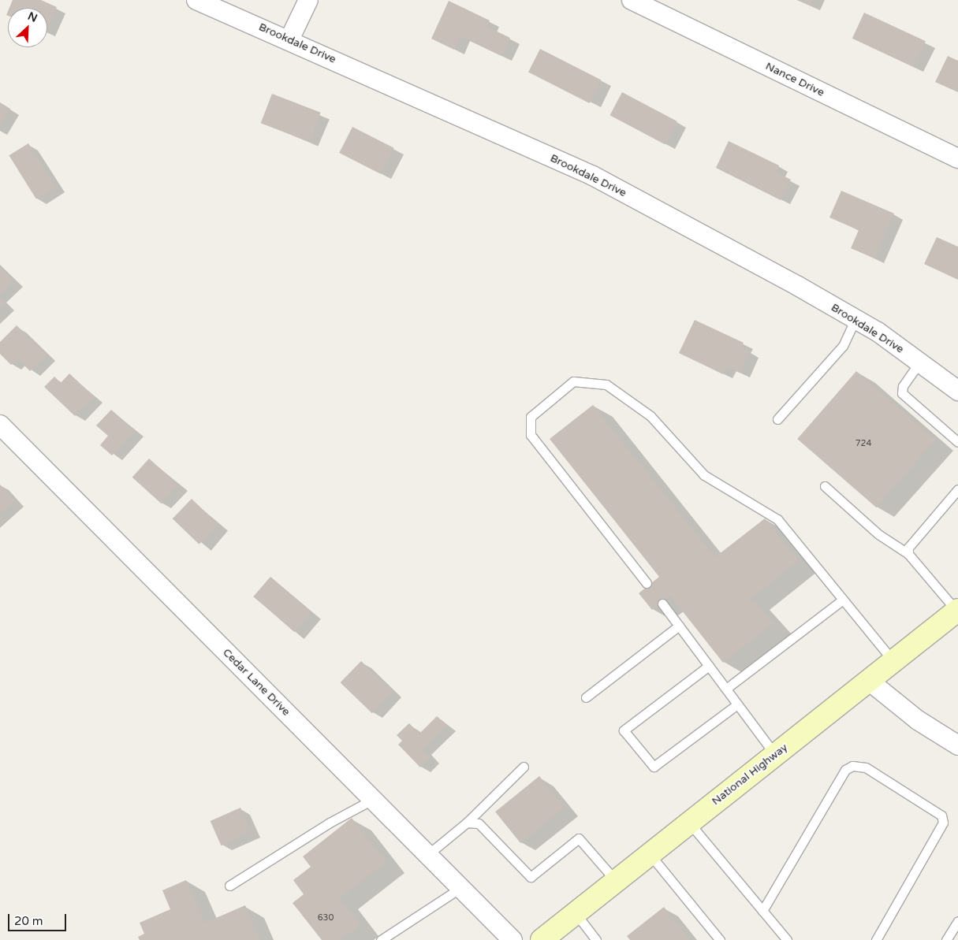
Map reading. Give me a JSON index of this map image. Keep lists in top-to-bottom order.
{
  "streets": {
    "main road": ["National Highway"],
    "street": ["Brookdale Drive", "Nance Drive", "Cedar Lane Drive"]
  },
  "house_numbers": ["724", "630"],
  "scale_bar": "20 m",
  "north": "top right"
}
